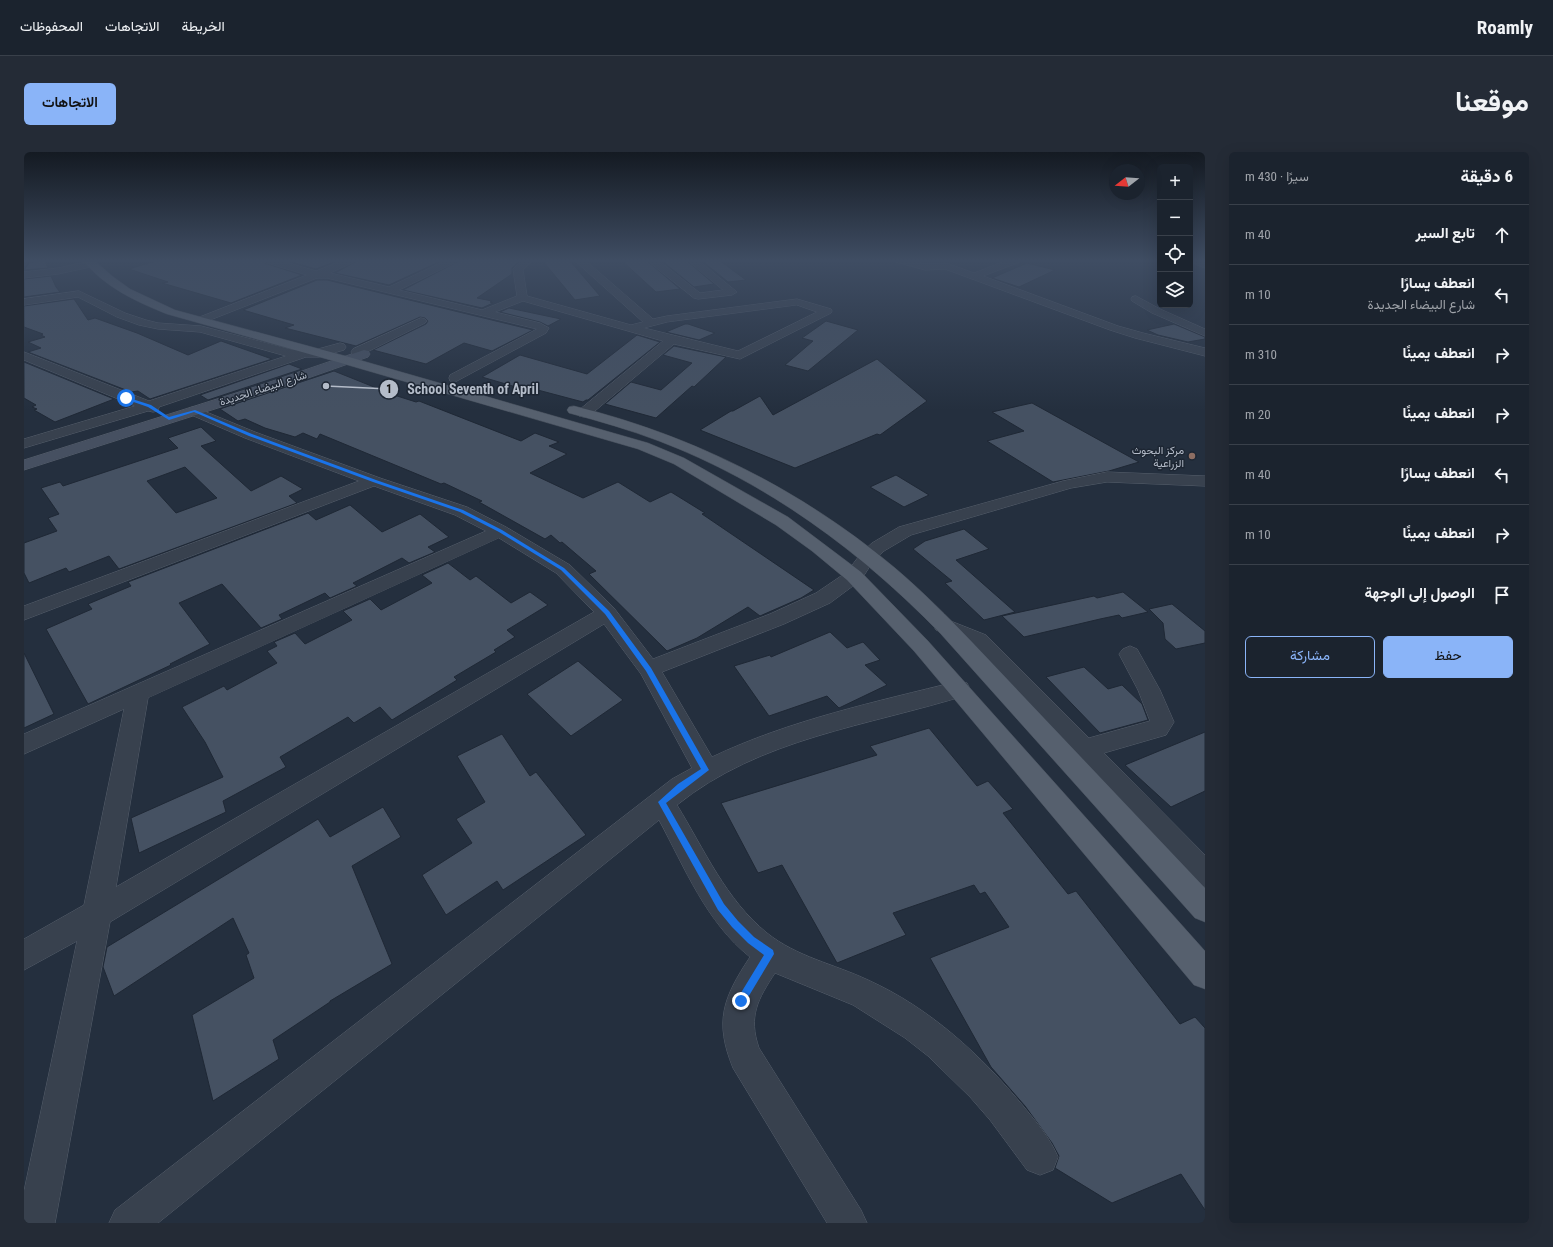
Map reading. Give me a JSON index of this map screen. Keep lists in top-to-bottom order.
{
  "streets": {
    "street": ["شارع البيضاء الجديدة"]
  },
  "places": ["School Seventh of April", "مركز البحوث الزراعية"],
  "north": "left",
  "page": {
    "header": "Roamly",
    "nav": ["الخريطة", "الاتجاهات", "المحفوظات"],
    "title": "موقعنا",
    "buttons": [
      "الاتجاهات",
      ["حفظ", "مشاركة"]
    ],
    "heading": ["6 دقيقة", "سيرًا · 430 m"],
    "map_buttons": ["+", "−"],
    "list": [
      ["تابع السير", "40 m"],
      ["انعطف يسارًا", "شارع البيضاء الجديدة", "10 m"],
      ["انعطف يمينًا", "310 m"],
      ["انعطف يمينًا", "20 m"],
      ["انعطف يسارًا", "40 m"],
      ["انعطف يمينًا", "10 m"],
      "الوصول إلى الوجهة"
    ]
  }
}
